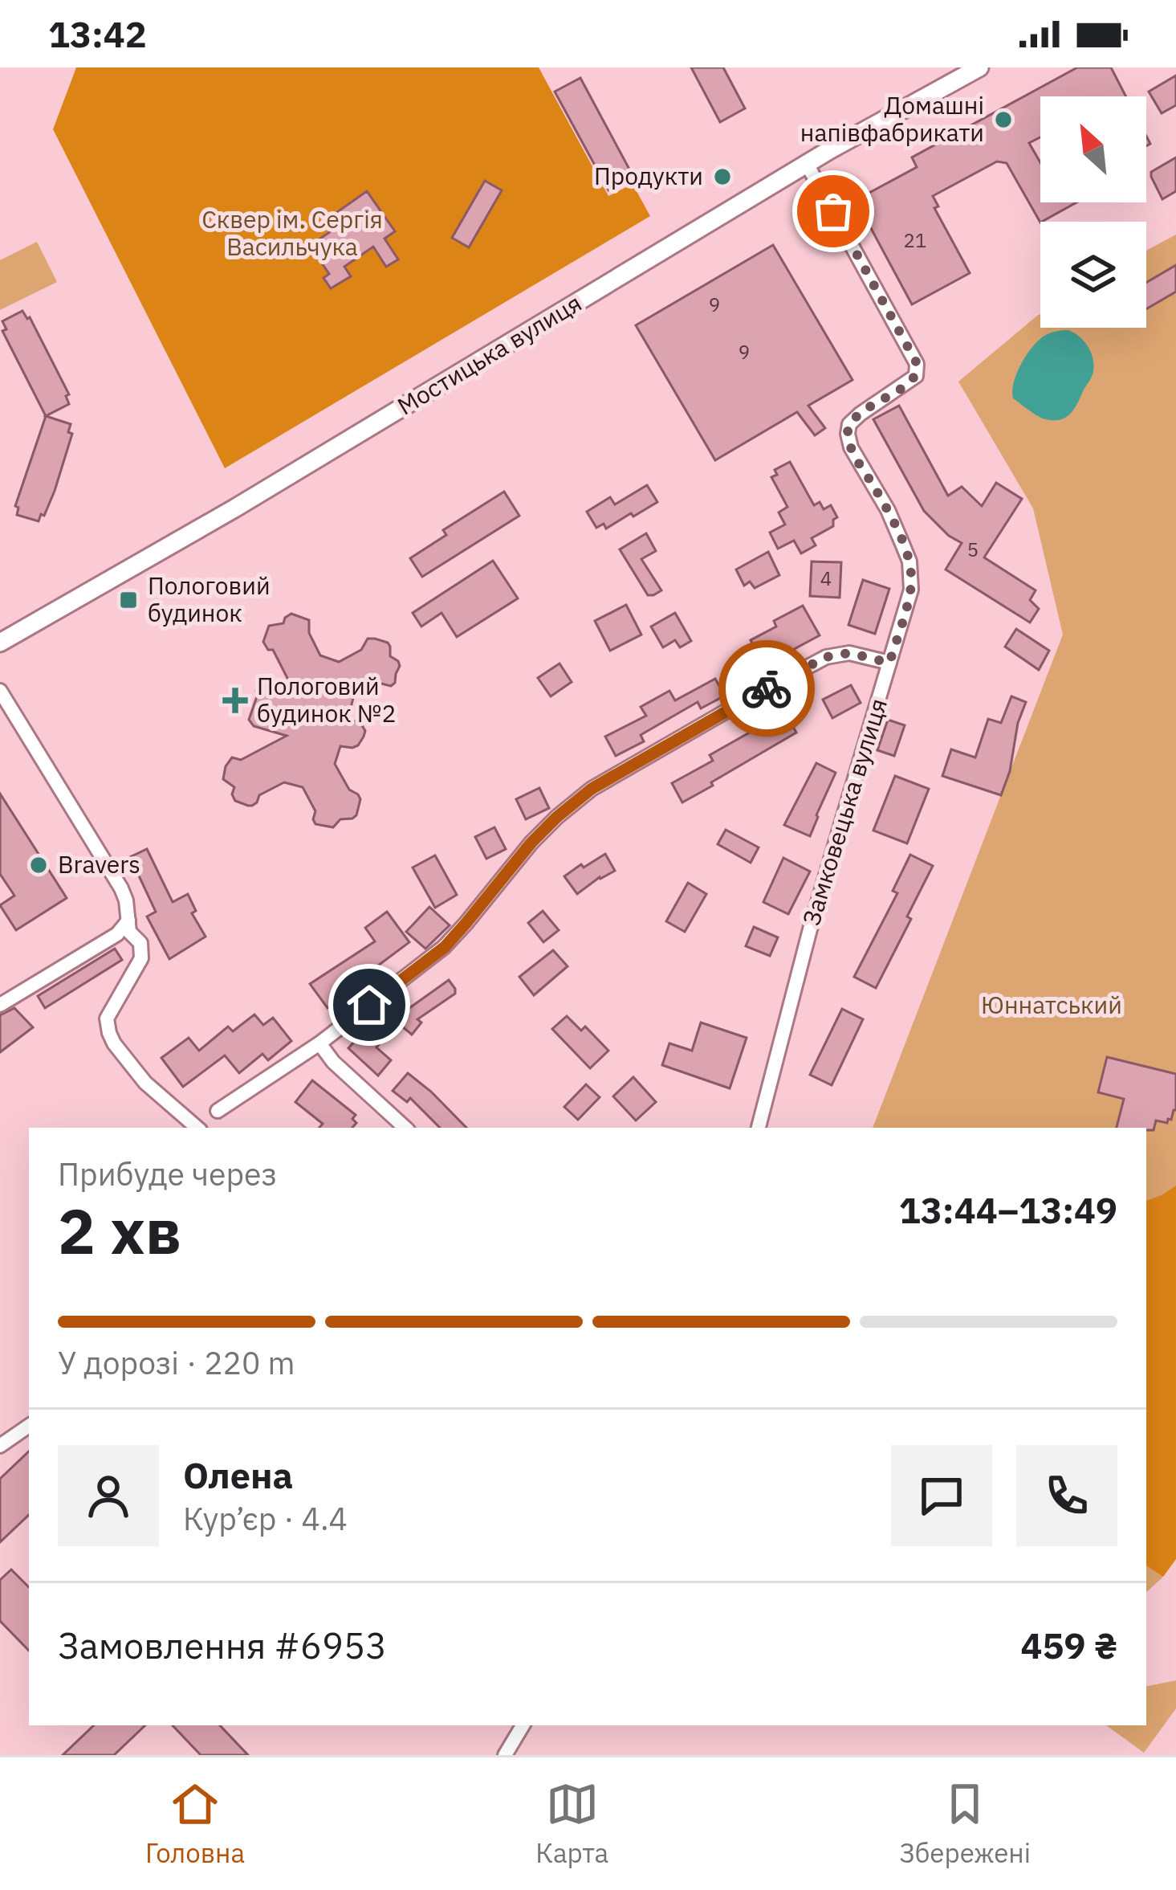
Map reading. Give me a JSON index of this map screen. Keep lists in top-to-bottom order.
{
  "streets": {
    "street": ["Мостицька вулиця", "Замковецька вулиця"]
  },
  "crossings": [
    ["Мостицька вулиця", "Замковецька вулиця"]
  ],
  "parks": ["Сквер ім. Сергія Васильчука", "Юннатський"],
  "places": {
    "other": ["Домашні напівфабрикати", "Продукти", "Bravers"],
    "transit": ["Пологовий будинок"],
    "health": ["Пологовий будинок №2"]
  },
  "house_numbers": [
    "21",
    "9",
    "9",
    "5",
    "4"
  ],
  "north": "top left",
  "page": {
    "status": "13:42",
    "heading": ["2 хв", "Прибуде через", "13:44–13:49"],
    "panel": [
      "Олена",
      "Кур’єр · 4.4",
      "Замовлення #6953",
      "459 ₴"
    ],
    "bar": "У дорозі · 220 m",
    "tabs": ["Головна", "Карта", "Збережені"]
  }
}
